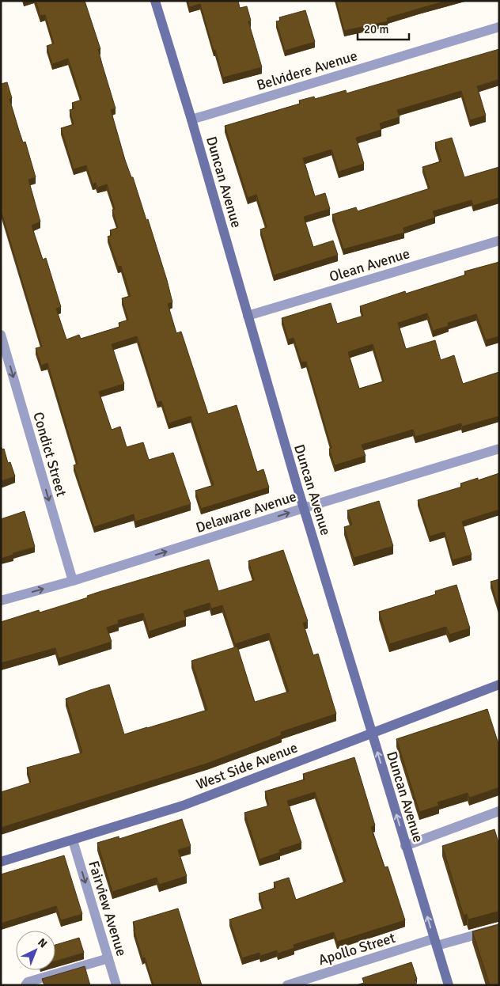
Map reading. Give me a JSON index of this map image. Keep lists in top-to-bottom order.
{
  "streets": {
    "main road": ["Duncan Avenue", "West Side Avenue"],
    "street": [
      "Belvidere Avenue",
      "Olean Avenue",
      "Condict Street",
      "Delaware Avenue",
      "Fairview Avenue",
      "Apollo Street"
    ]
  },
  "crossings": [
    ["Belvidere Avenue", "Duncan Avenue"],
    ["Duncan Avenue", "Olean Avenue"],
    ["Duncan Avenue", "Delaware Avenue"],
    ["Duncan Avenue", "West Side Avenue"],
    ["Duncan Avenue", "Apollo Street"],
    ["Condict Street", "Delaware Avenue"],
    ["West Side Avenue", "Fairview Avenue"]
  ],
  "one_way": ["Condict Street", "Delaware Avenue", "Fairview Avenue"],
  "scale_bar": "20 m",
  "north": "top right"
}
